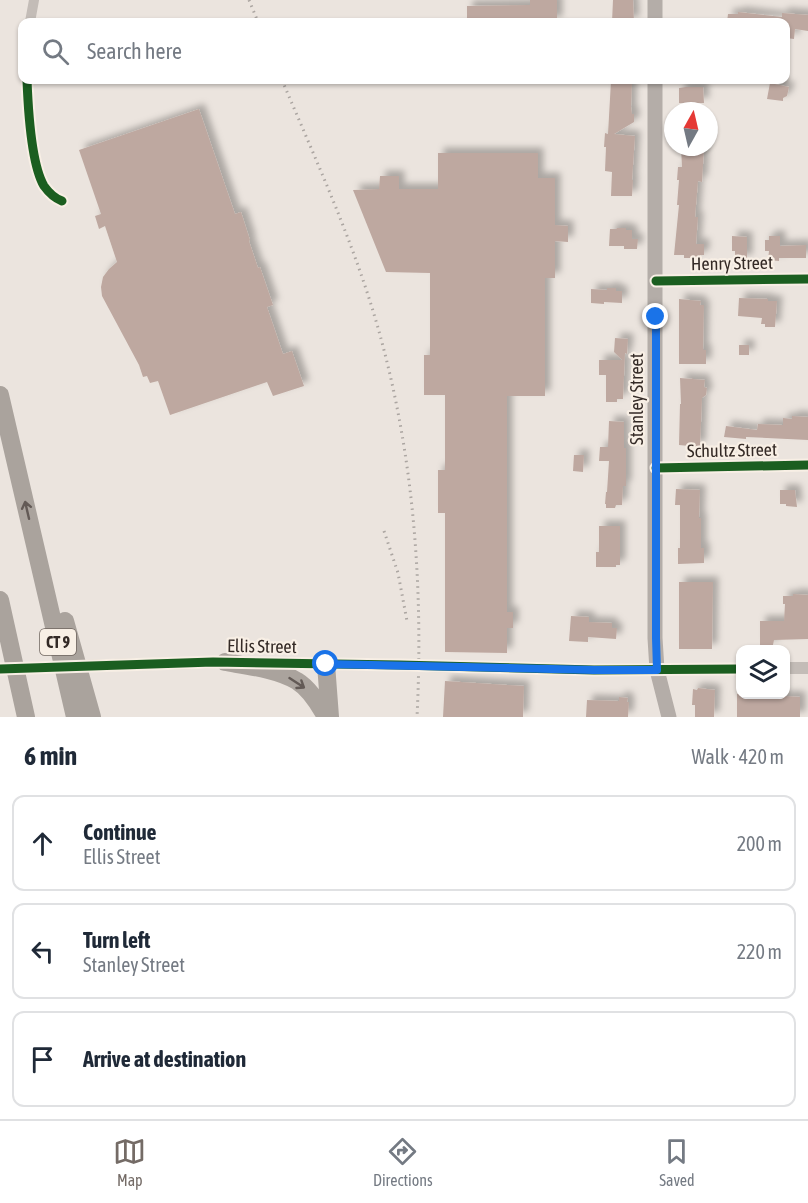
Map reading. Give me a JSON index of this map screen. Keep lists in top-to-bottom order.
{
  "streets": {
    "highway": ["CT 9"],
    "main road": ["Stanley Street"],
    "street": ["Henry Street", "Schultz Street", "Ellis Street"]
  },
  "crossings": [
    ["Henry Street", "Stanley Street"],
    ["Stanley Street", "Schultz Street"],
    ["Stanley Street", "Ellis Street"]
  ],
  "north": "top",
  "page": {
    "search": "Search here",
    "heading": ["6 min", "Walk · 420 m"],
    "list": [
      ["Continue", "Ellis Street", "200 m"],
      ["Turn left", "Stanley Street", "220 m"],
      "Arrive at destination"
    ],
    "nav": ["Map", "Directions", "Saved"]
  }
}
